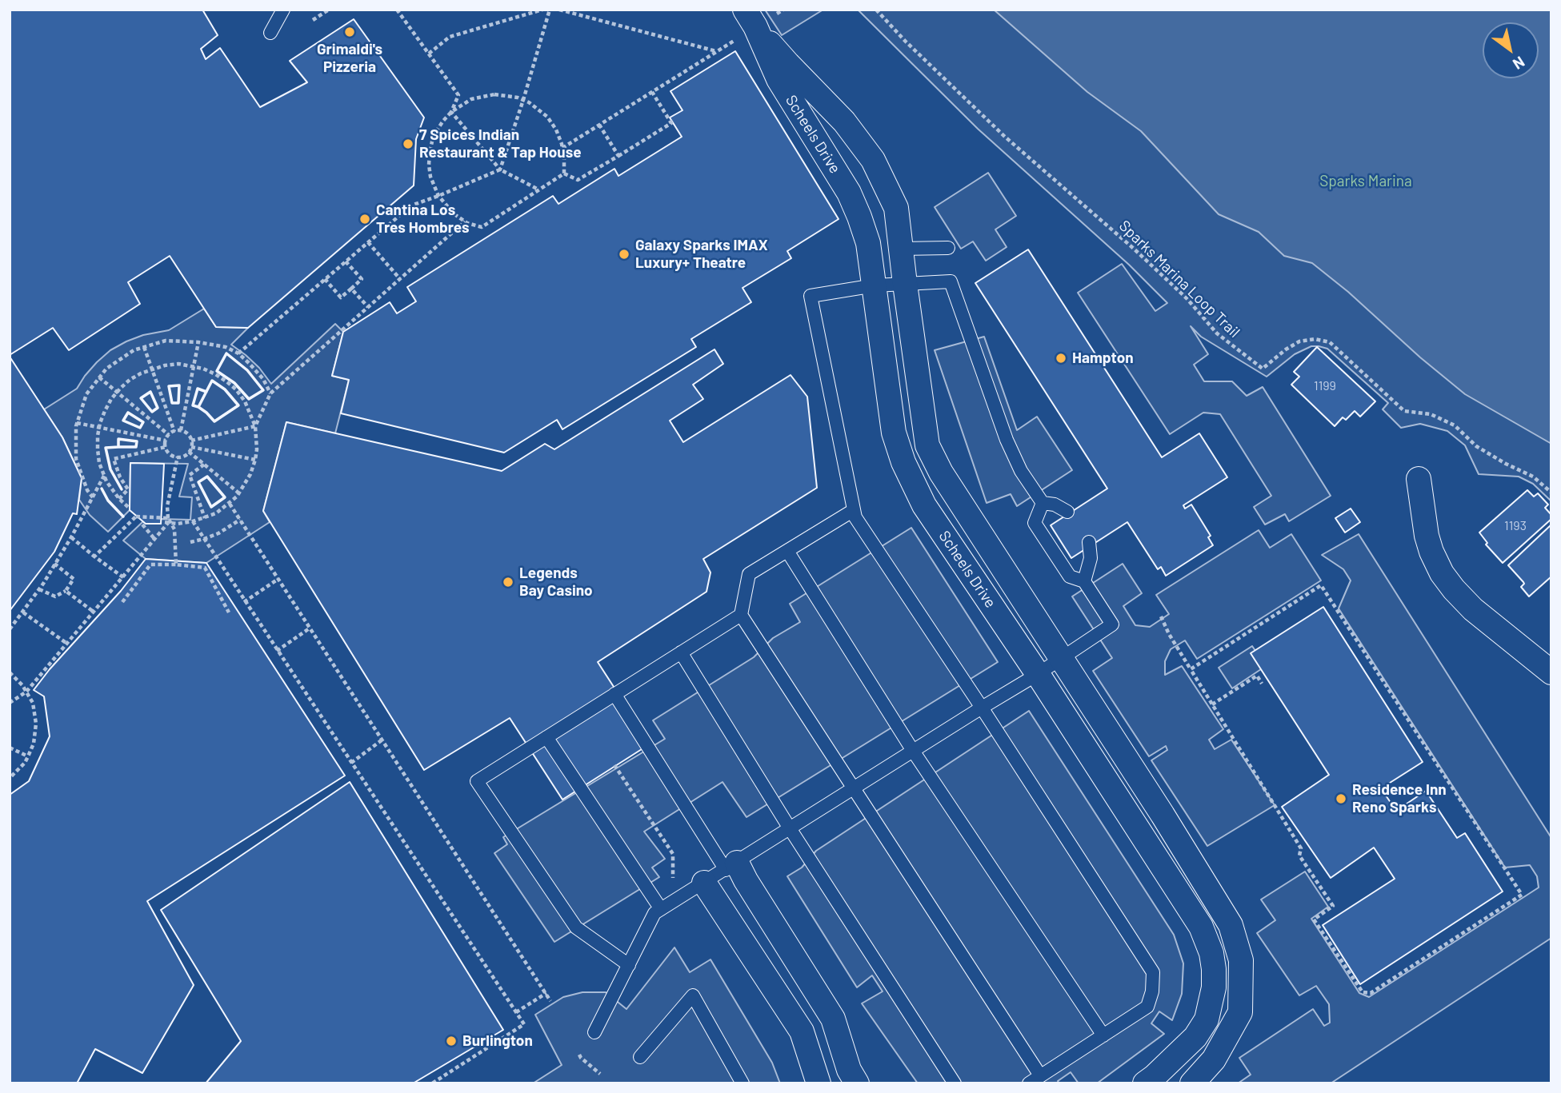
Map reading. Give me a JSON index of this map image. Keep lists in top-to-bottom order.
{
  "streets": {
    "street": ["Scheels Drive"],
    "path": ["Sparks Marina Loop Trail"]
  },
  "parks": ["Sparks Marina"],
  "places": [
    "Grimaldi's Pizzeria",
    "7 Spices Indian Restaurant & Tap House",
    "Cantina Los Tres Hombres",
    "Galaxy Sparks IMAX Luxury+ Theatre",
    "Hampton",
    "Legends Bay Casino",
    "Residence Inn Reno Sparks",
    "Burlington"
  ],
  "house_numbers": ["1199", "1193"],
  "north": "bottom right"
}
